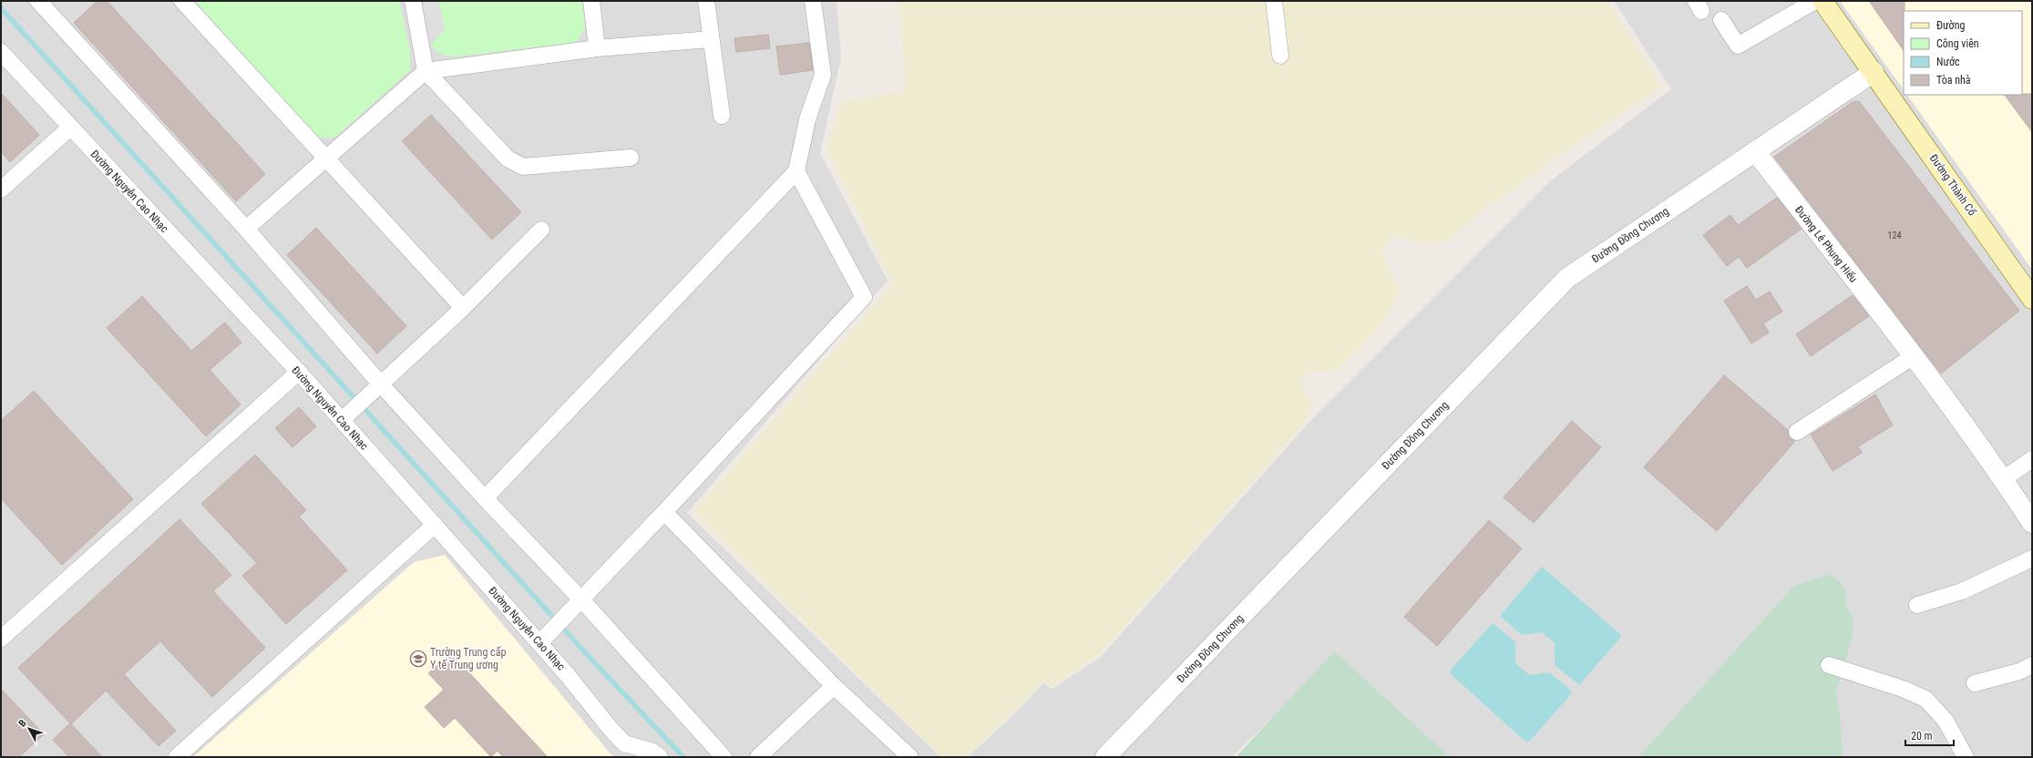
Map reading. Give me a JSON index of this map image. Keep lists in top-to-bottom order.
{
  "streets": {
    "main road": ["Đường Thành Cổ"],
    "street": ["Đường Nguyễn Cao Nhạc", "Đường Đồng Chương", "Đường Lê Phụng Hiểu"]
  },
  "crossings": [
    ["Đường Đồng Chương", "Đường Lê Phụng Hiểu"]
  ],
  "places": {
    "school or university": ["Trường Trung cấp Y tế Trung ương"]
  },
  "house_numbers": ["124"],
  "legend": [
    "Đường",
    "Công viên",
    "Nước",
    "Tòa nhà"
  ],
  "scale_bar": "20 m",
  "north": "top left"
}
